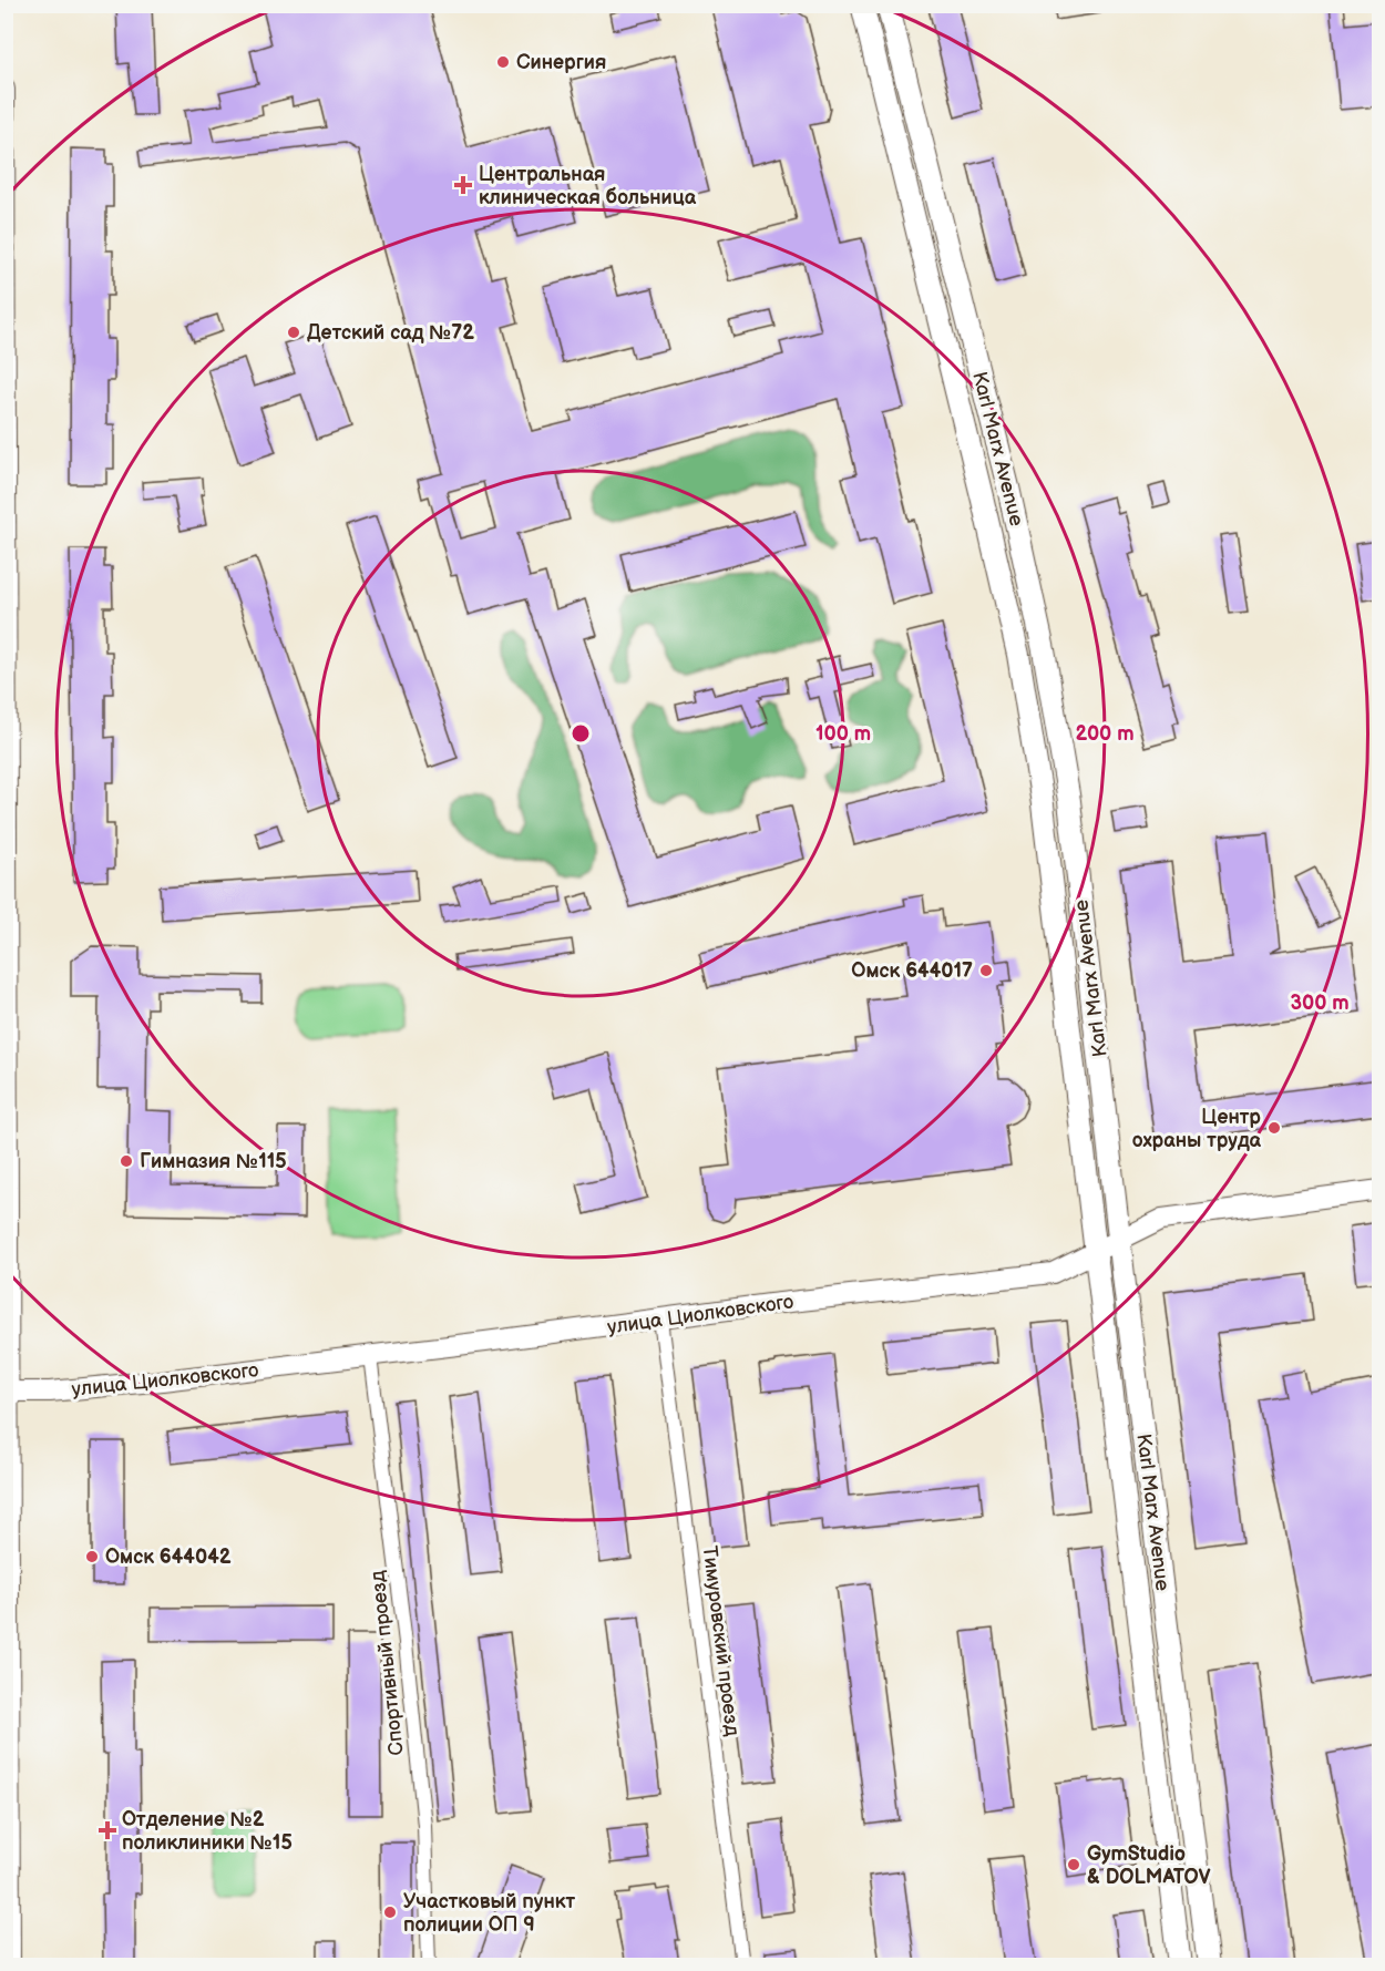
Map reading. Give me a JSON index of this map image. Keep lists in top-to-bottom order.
{
  "streets": {
    "main road": ["Karl Marx Avenue", "улица Циолковского"],
    "street": ["Тимуровский проезд", "Спортивный проезд"]
  },
  "crossings": [
    ["Karl Marx Avenue", "улица Циолковского"],
    ["улица Циолковского", "Тимуровский проезд"],
    ["улица Циолковского", "Спортивный проезд"]
  ],
  "places": {
    "other": [
      "Синергия",
      "Детский сад №72",
      "Омск 644017",
      "Центр охраны труда",
      "Гимназия №115",
      "Омск 644042",
      "GymStudio & DOLMATOV",
      "Участковый пункт полиции ОП 9"
    ],
    "health": ["Центральная клиническая больница", "Отделение №2 поликлиники №15"]
  },
  "rings": ["100 m", "200 m", "300 m"]
}
